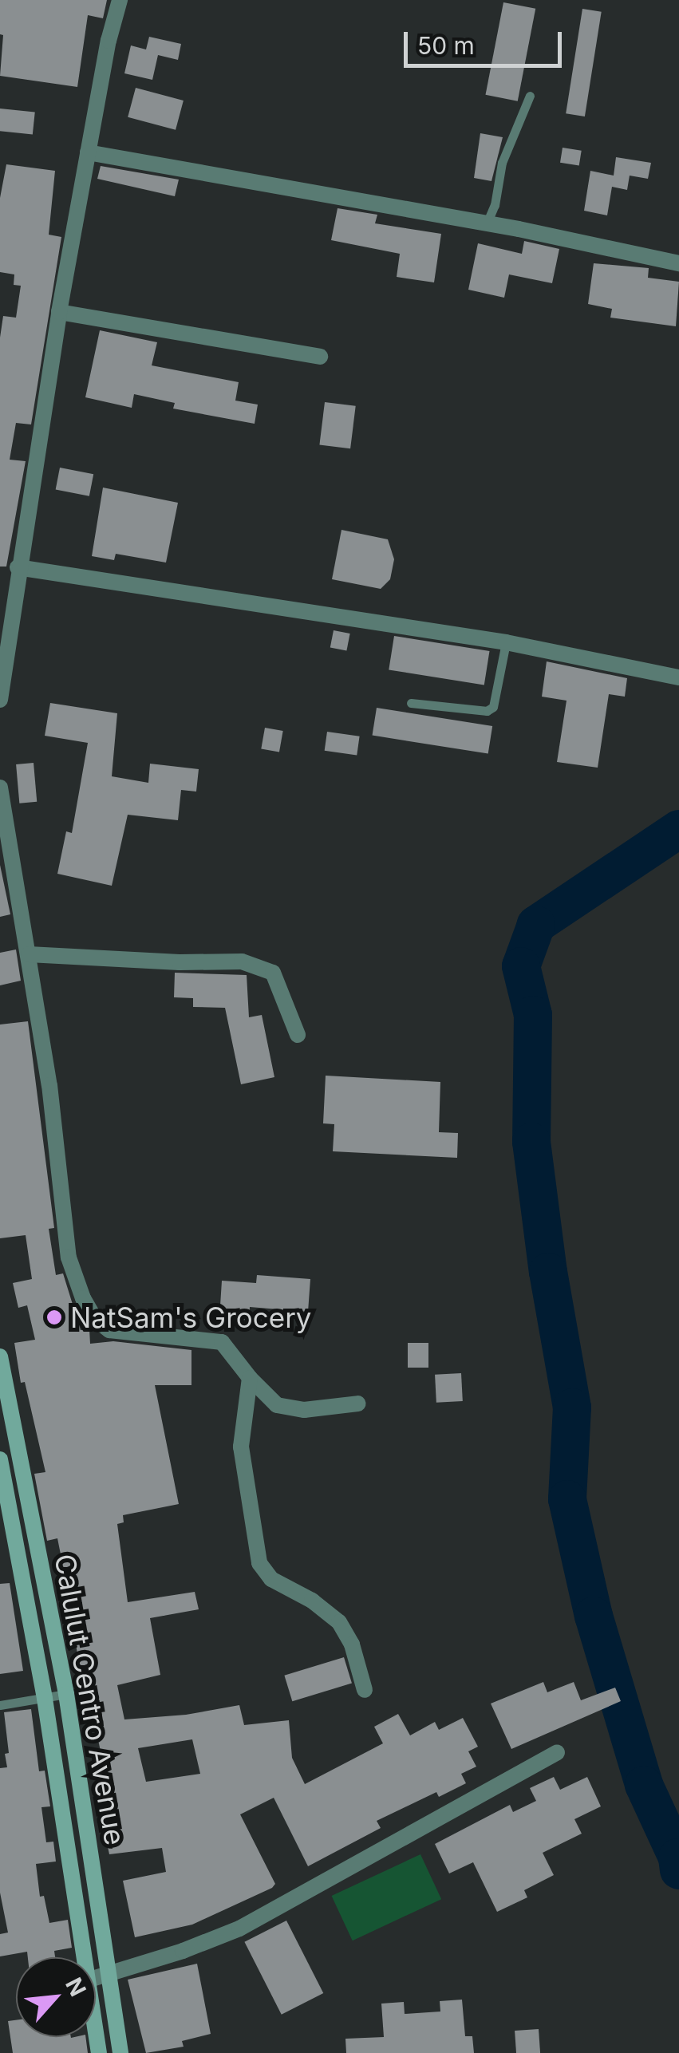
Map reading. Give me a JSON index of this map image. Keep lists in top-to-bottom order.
{
  "streets": {
    "main road": ["Calulut Centro Avenue"]
  },
  "places": ["NatSam's Grocery"],
  "scale_bar": "50 m",
  "north": "top right"
}
